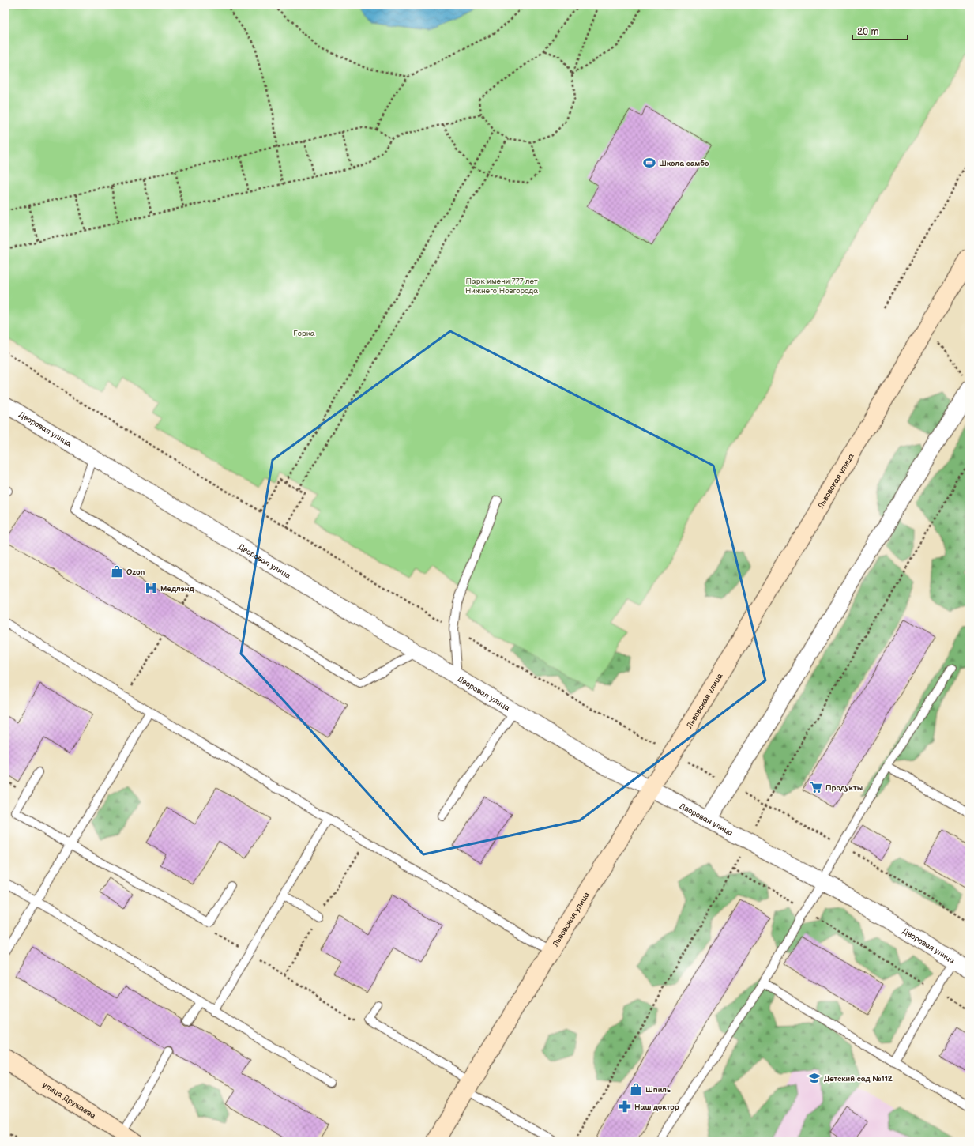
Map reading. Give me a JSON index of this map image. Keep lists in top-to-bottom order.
{
  "streets": {
    "main road": ["Львовская улица", "улица Дружаева"],
    "street": ["Дворовая улица"]
  },
  "crossings": [
    ["Дворовая улица", "Львовская улица"]
  ],
  "parks": ["Парк имени 777 лет Нижнего Новгорода", "Горка"],
  "places": {
    "sports": ["Школа самбо"],
    "shop": ["Ozon", "Шпиль"],
    "hospital": ["Медлэнд"],
    "supermarket": ["Продукты"],
    "school or university": ["Детский сад №112"],
    "pharmacy": ["Наш доктор"]
  },
  "scale_bar": "20 m"
}
